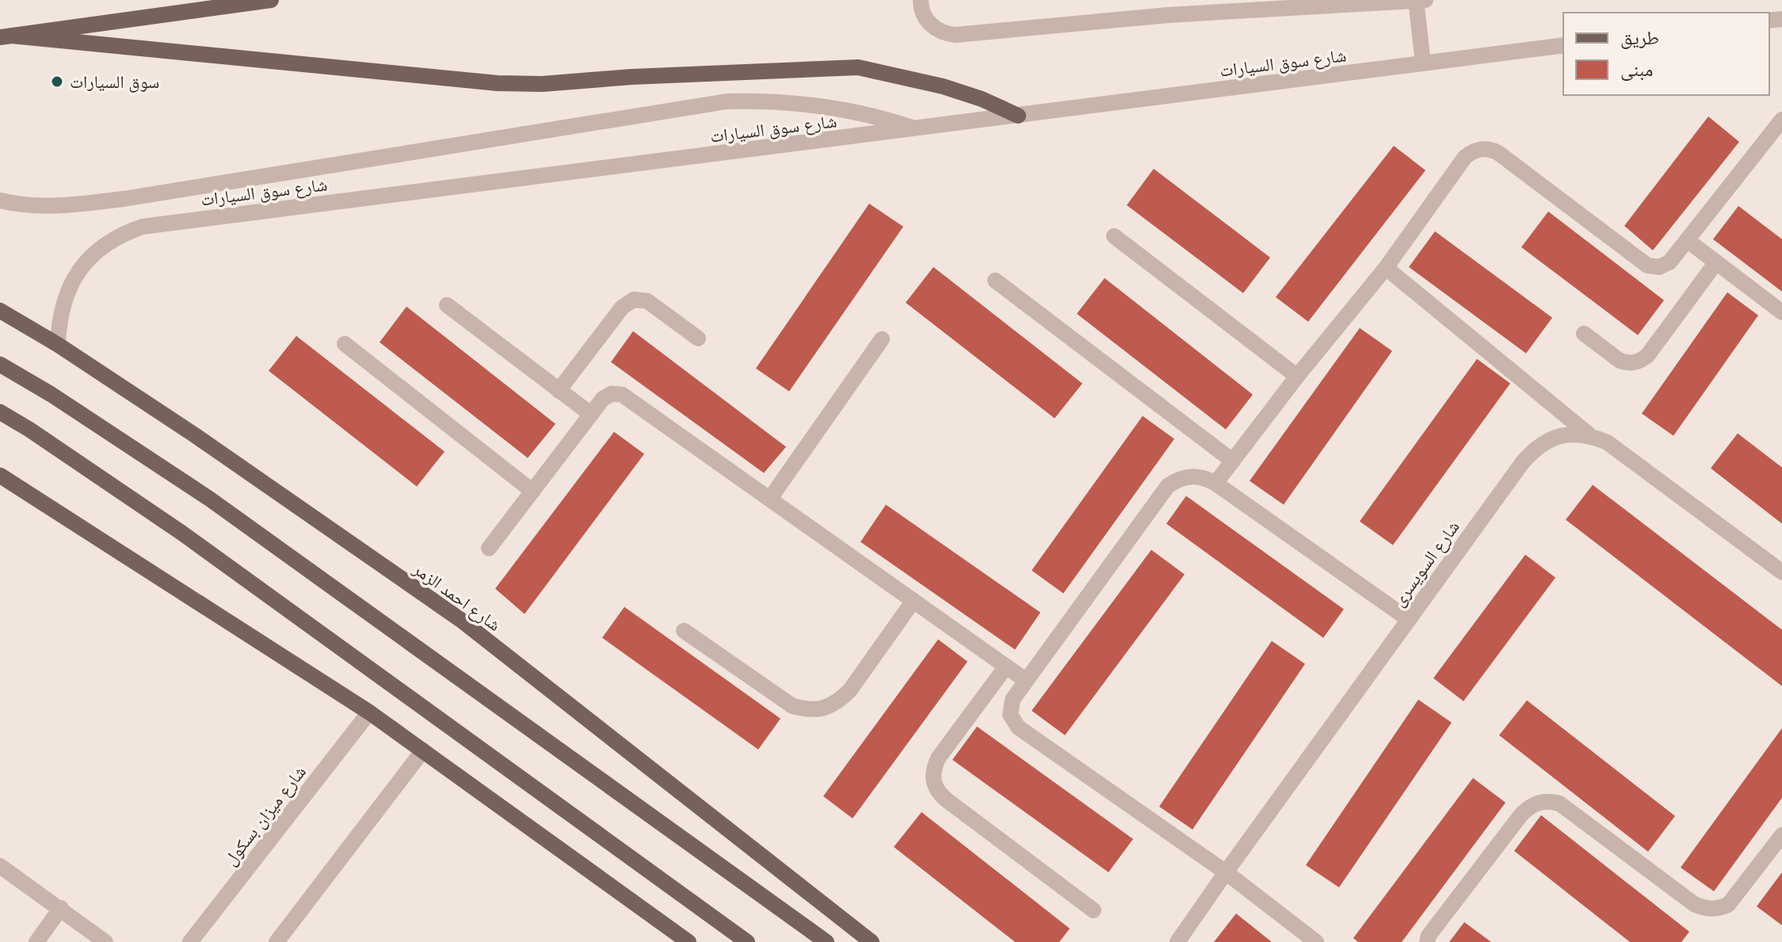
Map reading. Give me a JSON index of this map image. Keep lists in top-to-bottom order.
{
  "streets": {
    "main road": ["شارع احمد الزمر"],
    "street": ["شارع سوق السيارات", "شارع السويسرى", "شارع ميزان بسكول"]
  },
  "crossings": [
    ["شارع سوق السيارات", "شارع احمد الزمر"]
  ],
  "places": ["سوق السيارات"],
  "legend": ["طريق", "مبنى"]
}
